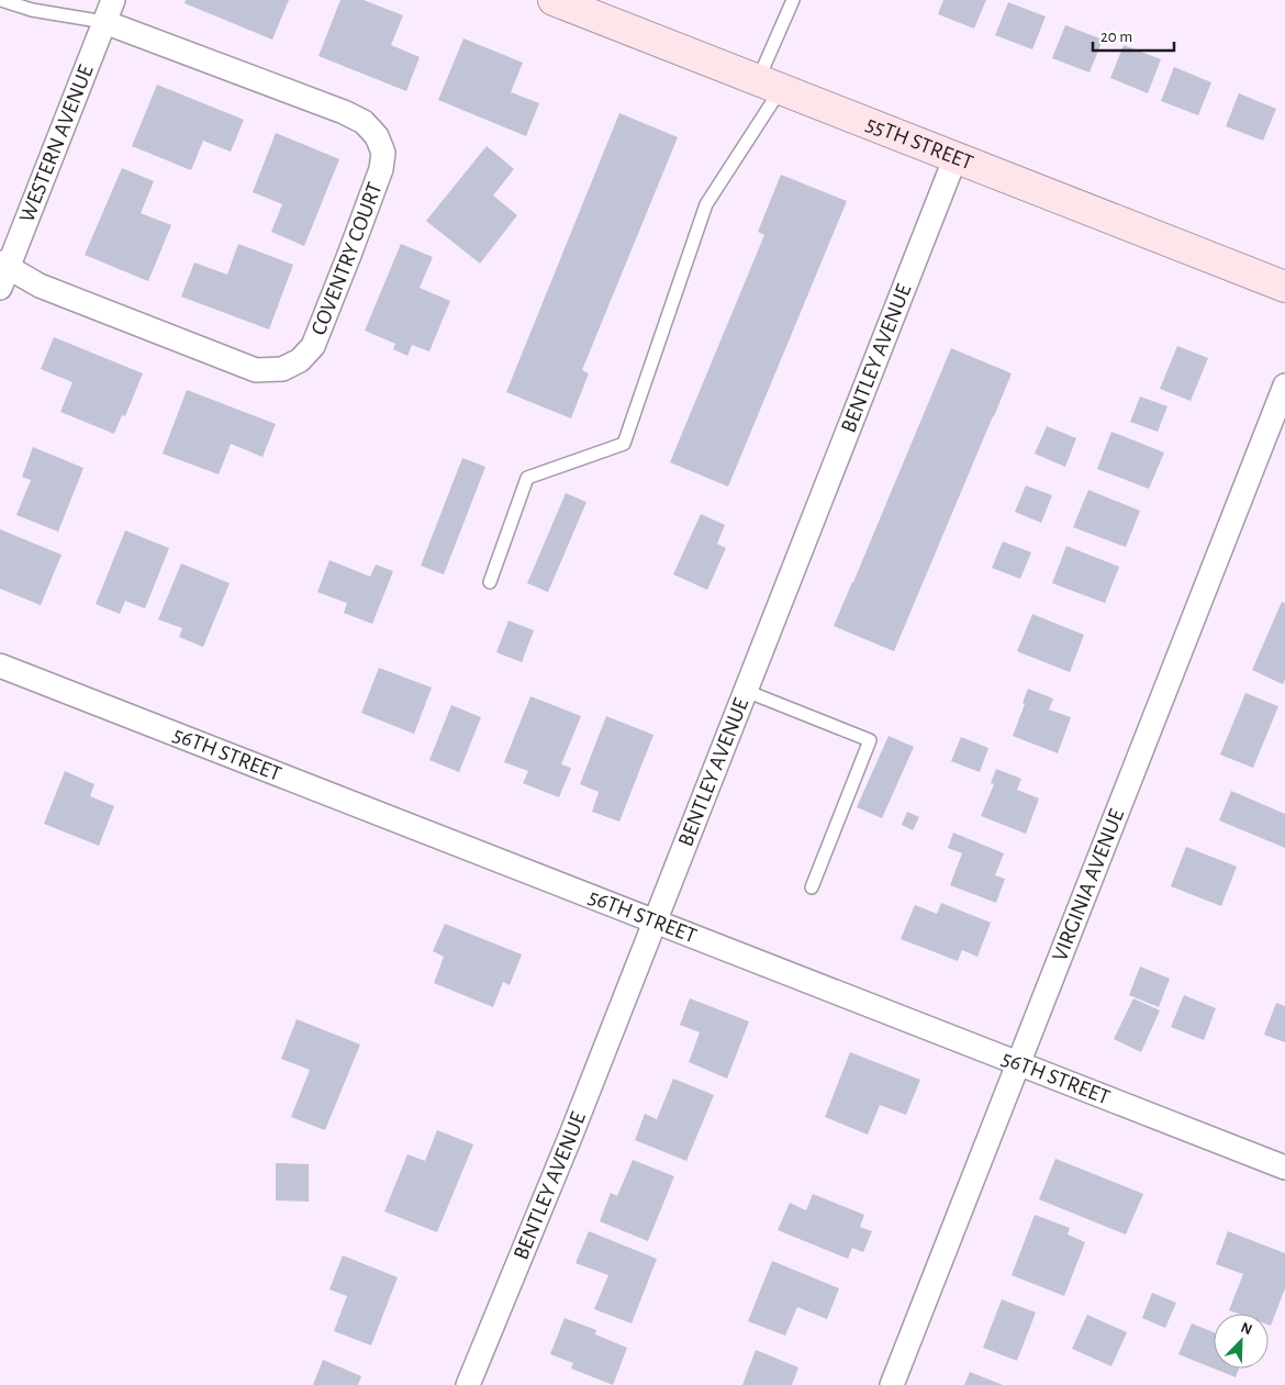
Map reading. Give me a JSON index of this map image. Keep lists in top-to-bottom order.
{
  "streets": {
    "main road": ["55TH STREET"],
    "street": [
      "WESTERN AVENUE",
      "COVENTRY COURT",
      "BENTLEY AVENUE",
      "56TH STREET",
      "VIRGINIA AVENUE"
    ]
  },
  "crossings": [
    ["55TH STREET", "BENTLEY AVENUE"],
    ["WESTERN AVENUE", "COVENTRY COURT"],
    ["BENTLEY AVENUE", "56TH STREET"],
    ["56TH STREET", "VIRGINIA AVENUE"]
  ],
  "scale_bar": "20 m",
  "north": "top right"
}
